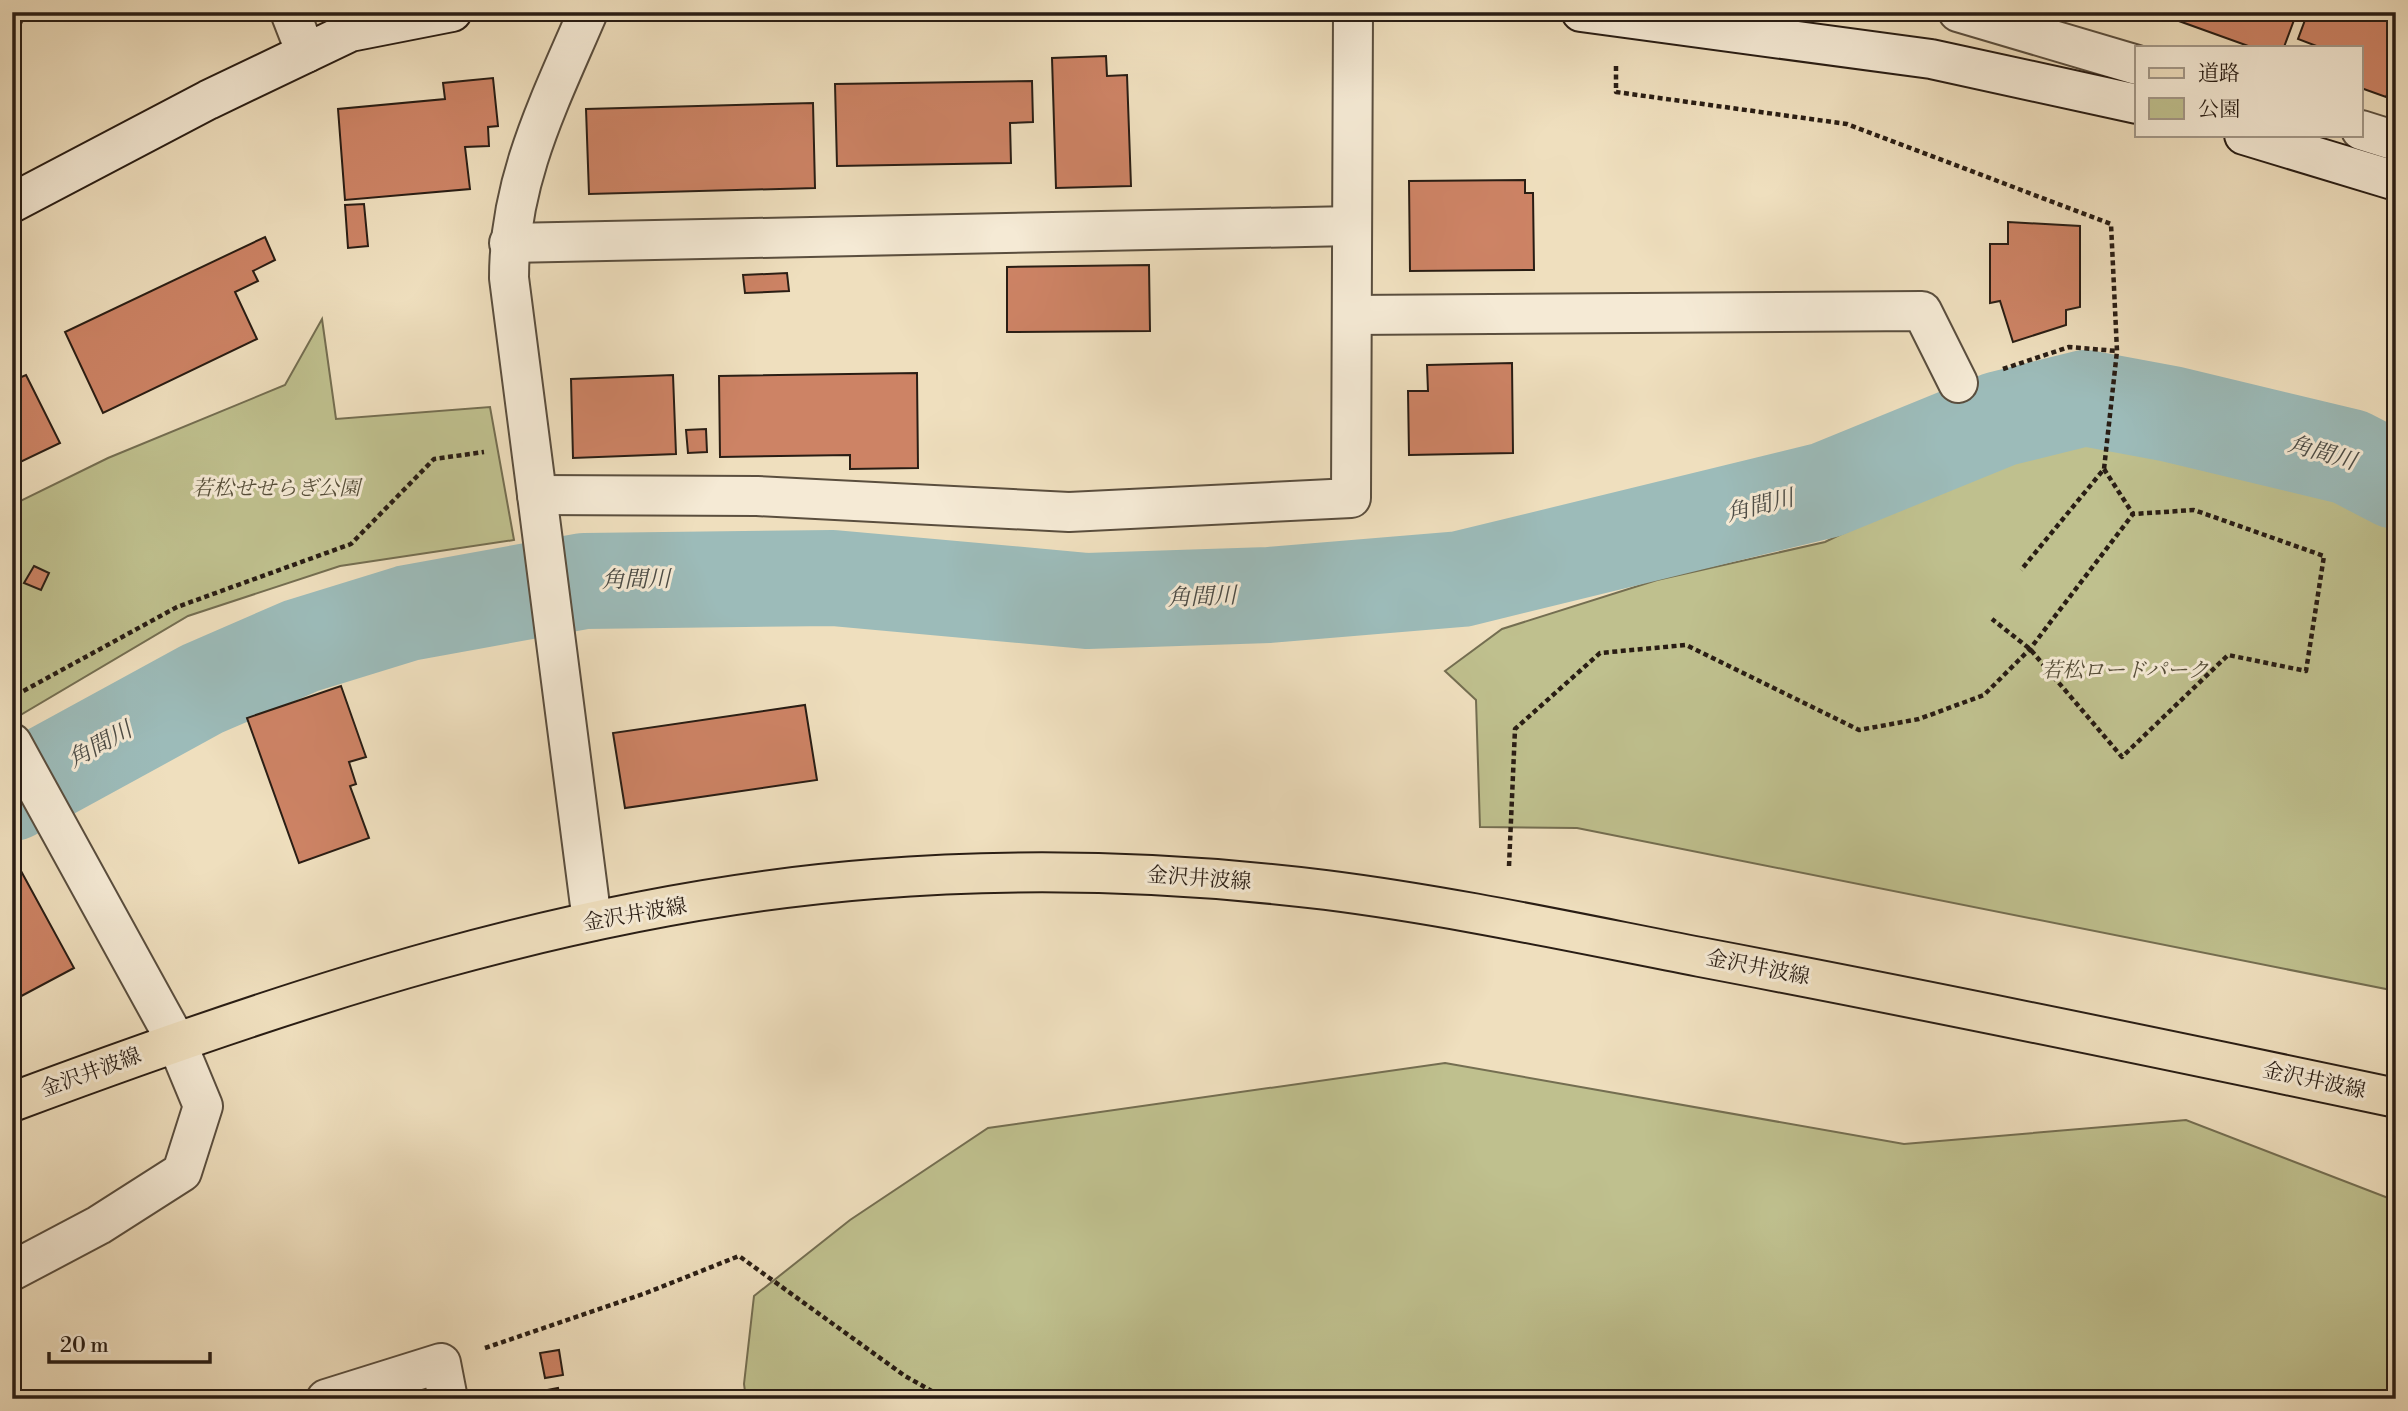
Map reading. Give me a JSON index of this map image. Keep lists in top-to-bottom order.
{
  "streets": {
    "main road": ["金沢井波線"]
  },
  "water": ["角間川"],
  "parks": ["若松せせらぎ公園", "若松ロードパーク"],
  "legend": ["道路", "公園"],
  "scale_bar": "20 m"
}
